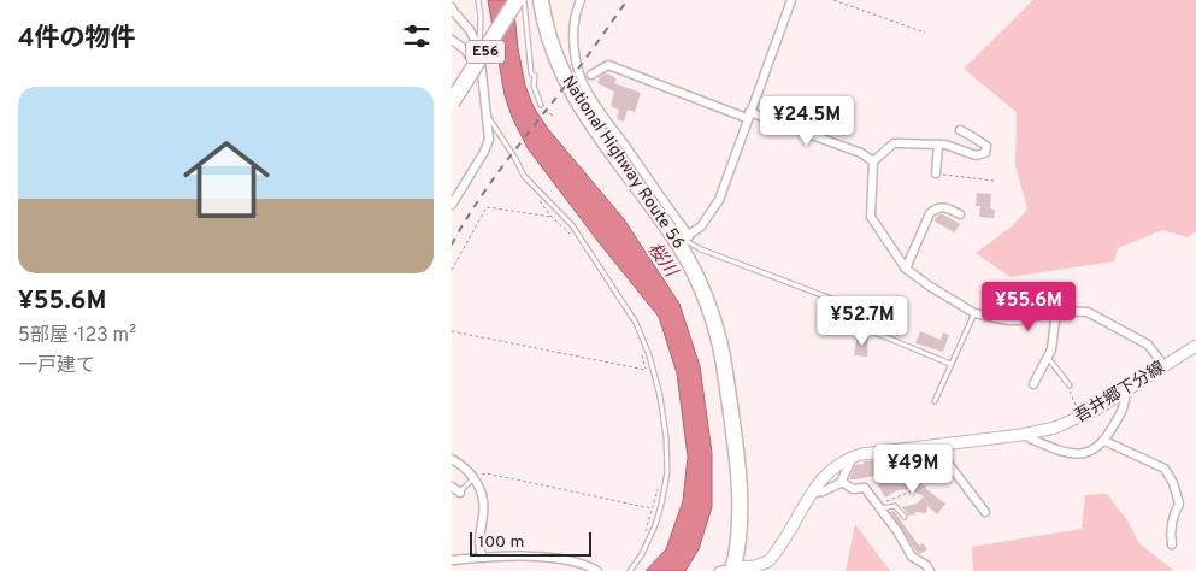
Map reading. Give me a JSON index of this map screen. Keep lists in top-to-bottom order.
{
  "streets": {
    "highway": ["E56", "National Highway Route 56"],
    "main road": ["吾井郷下分線"]
  },
  "crossings": [
    ["National Highway Route 56", "吾井郷下分線"]
  ],
  "water": ["桜川"],
  "scale_bar": "100 m",
  "page": {
    "heading": "4件の物件",
    "list": [
      {
        "name": "¥55.6M",
        "note": "5部屋 · 123 m² · 一戸建て"
      }
    ],
    "price": [
      "¥24.5M",
      "¥55.6M",
      "¥52.7M",
      "¥49M"
    ],
    "scale": "100 m"
  }
}
